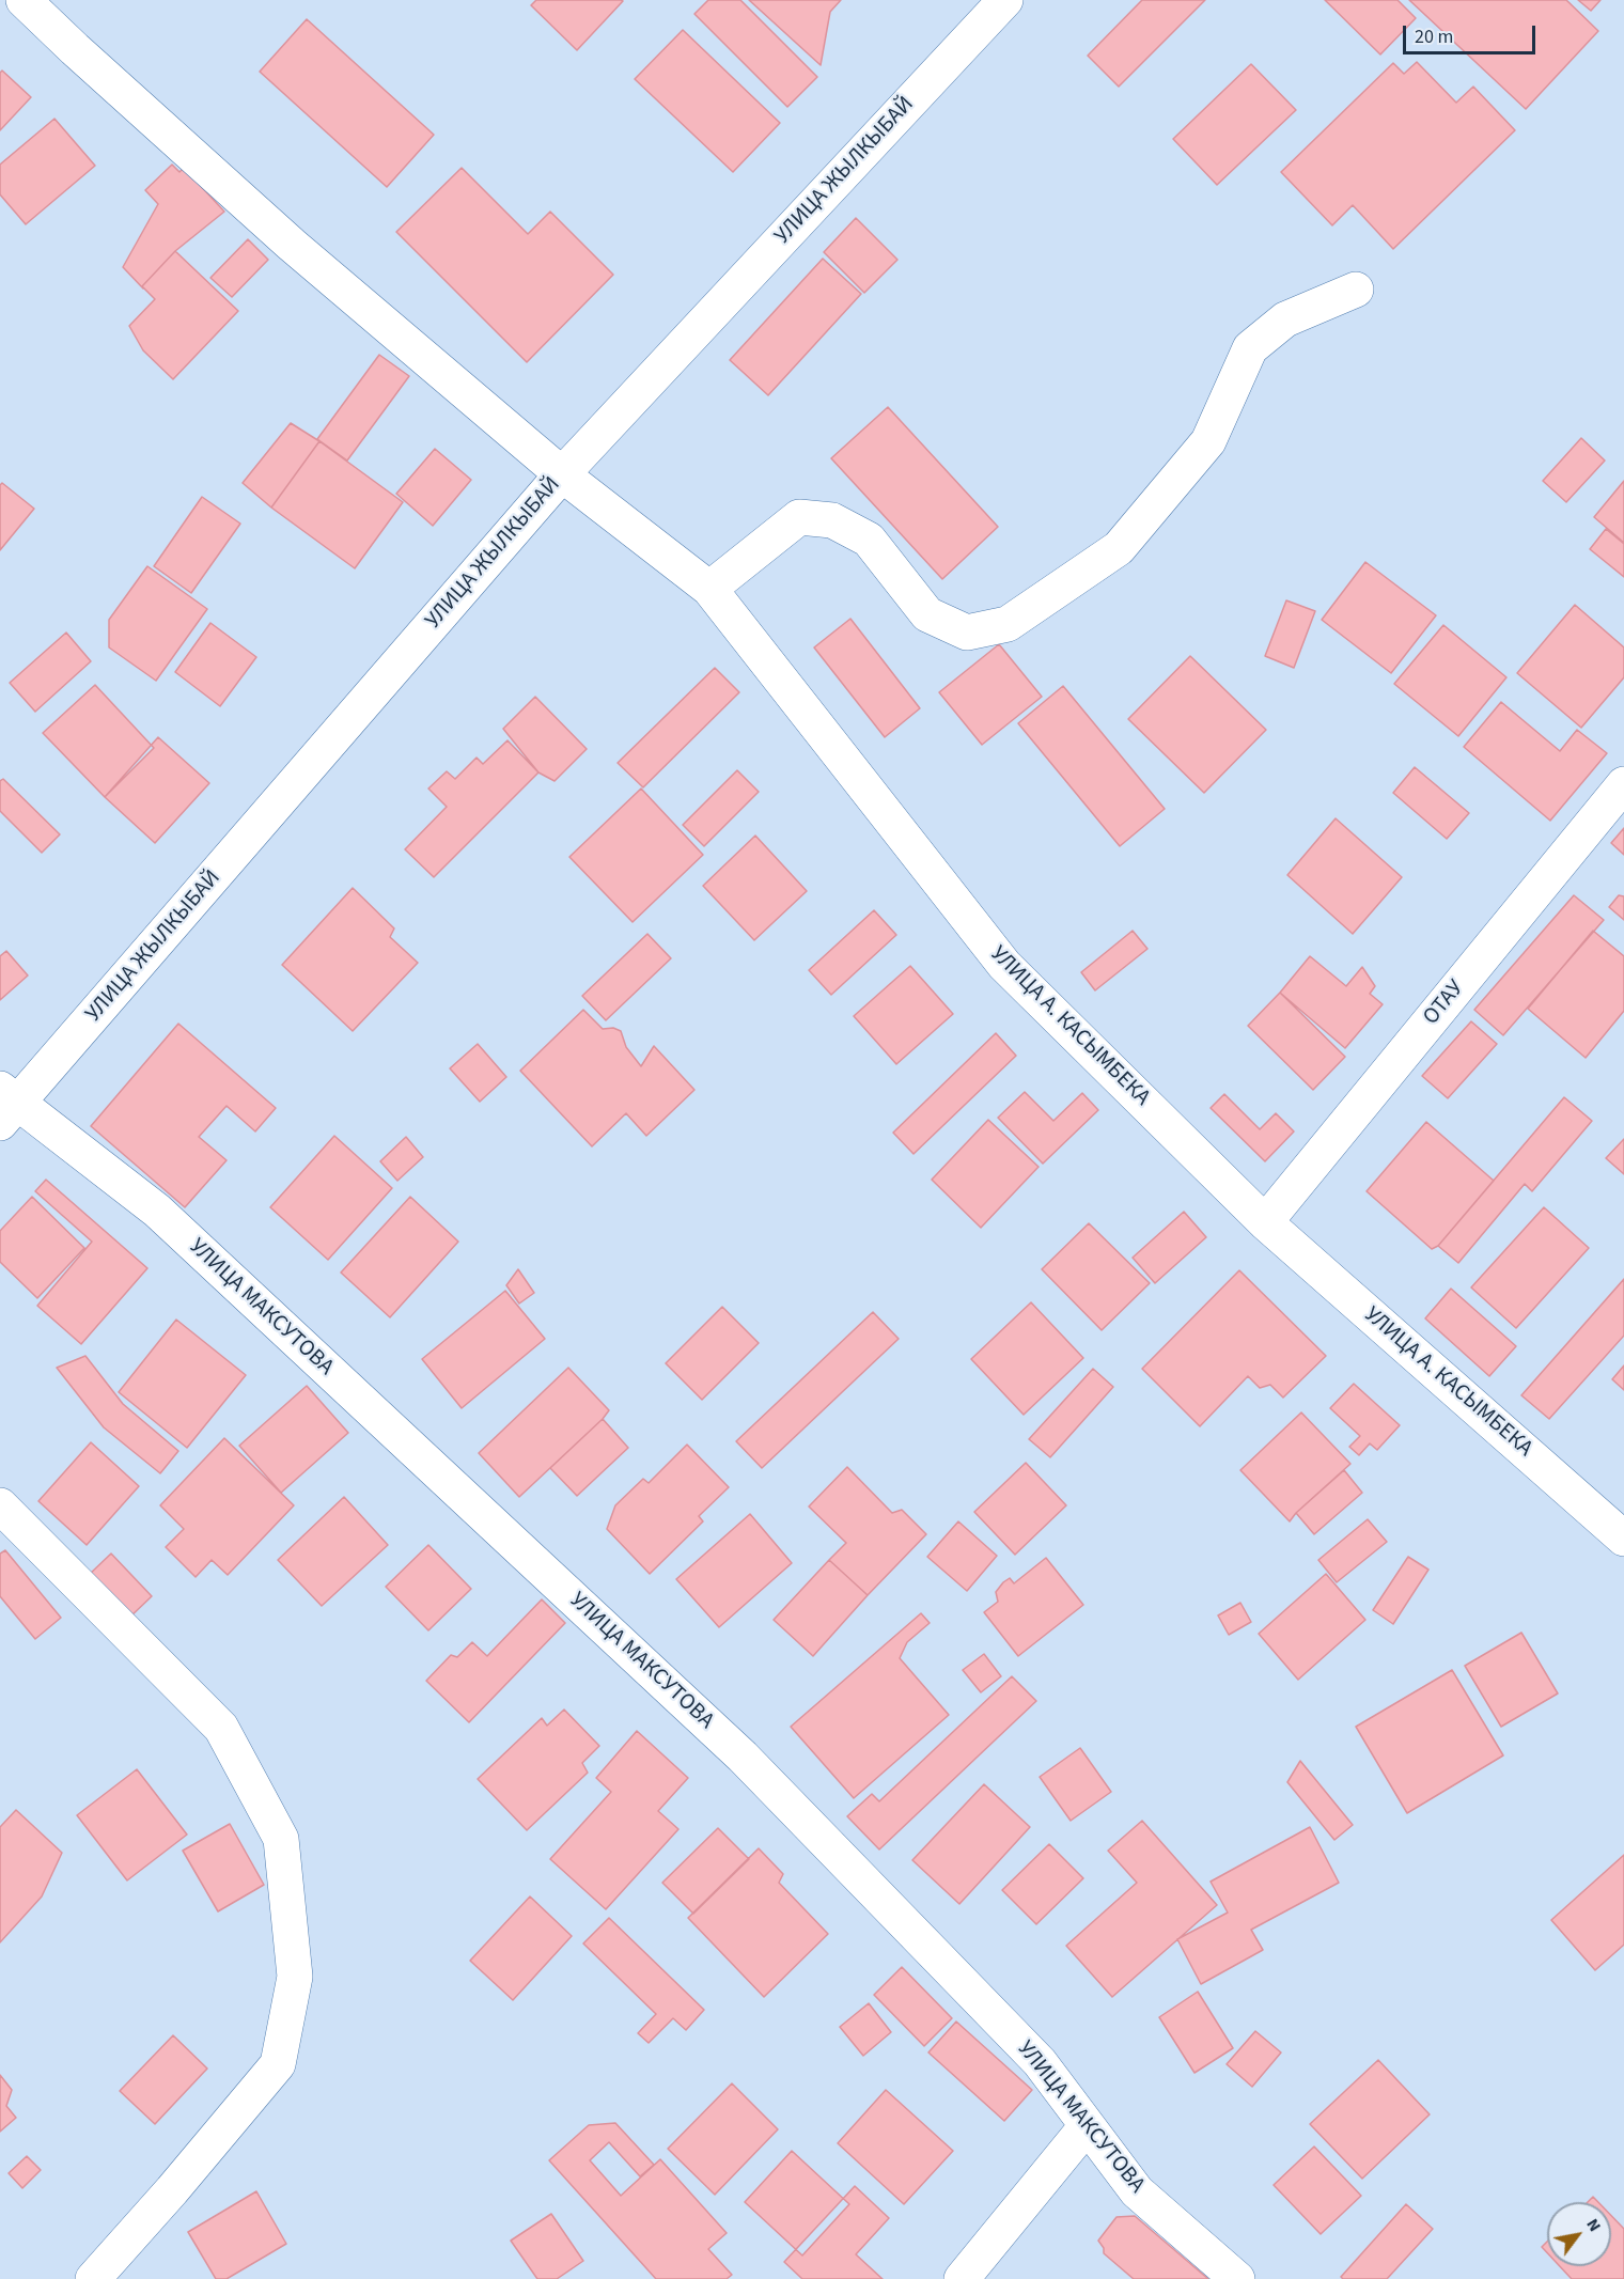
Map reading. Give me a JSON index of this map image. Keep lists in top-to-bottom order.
{
  "streets": {
    "street": [
      "УЛИЦА ЖЫЛКЫБАЙ",
      "ОТАУ",
      "УЛИЦА А. КАСЫМБЕКА",
      "УЛИЦА МАКСУТОВА"
    ]
  },
  "crossings": [
    ["УЛИЦА ЖЫЛКЫБАЙ", "УЛИЦА А. КАСЫМБЕКА"],
    ["УЛИЦА ЖЫЛКЫБАЙ", "УЛИЦА МАКСУТОВА"],
    ["ОТАУ", "УЛИЦА А. КАСЫМБЕКА"]
  ],
  "scale_bar": "20 m",
  "north": "top right"
}
